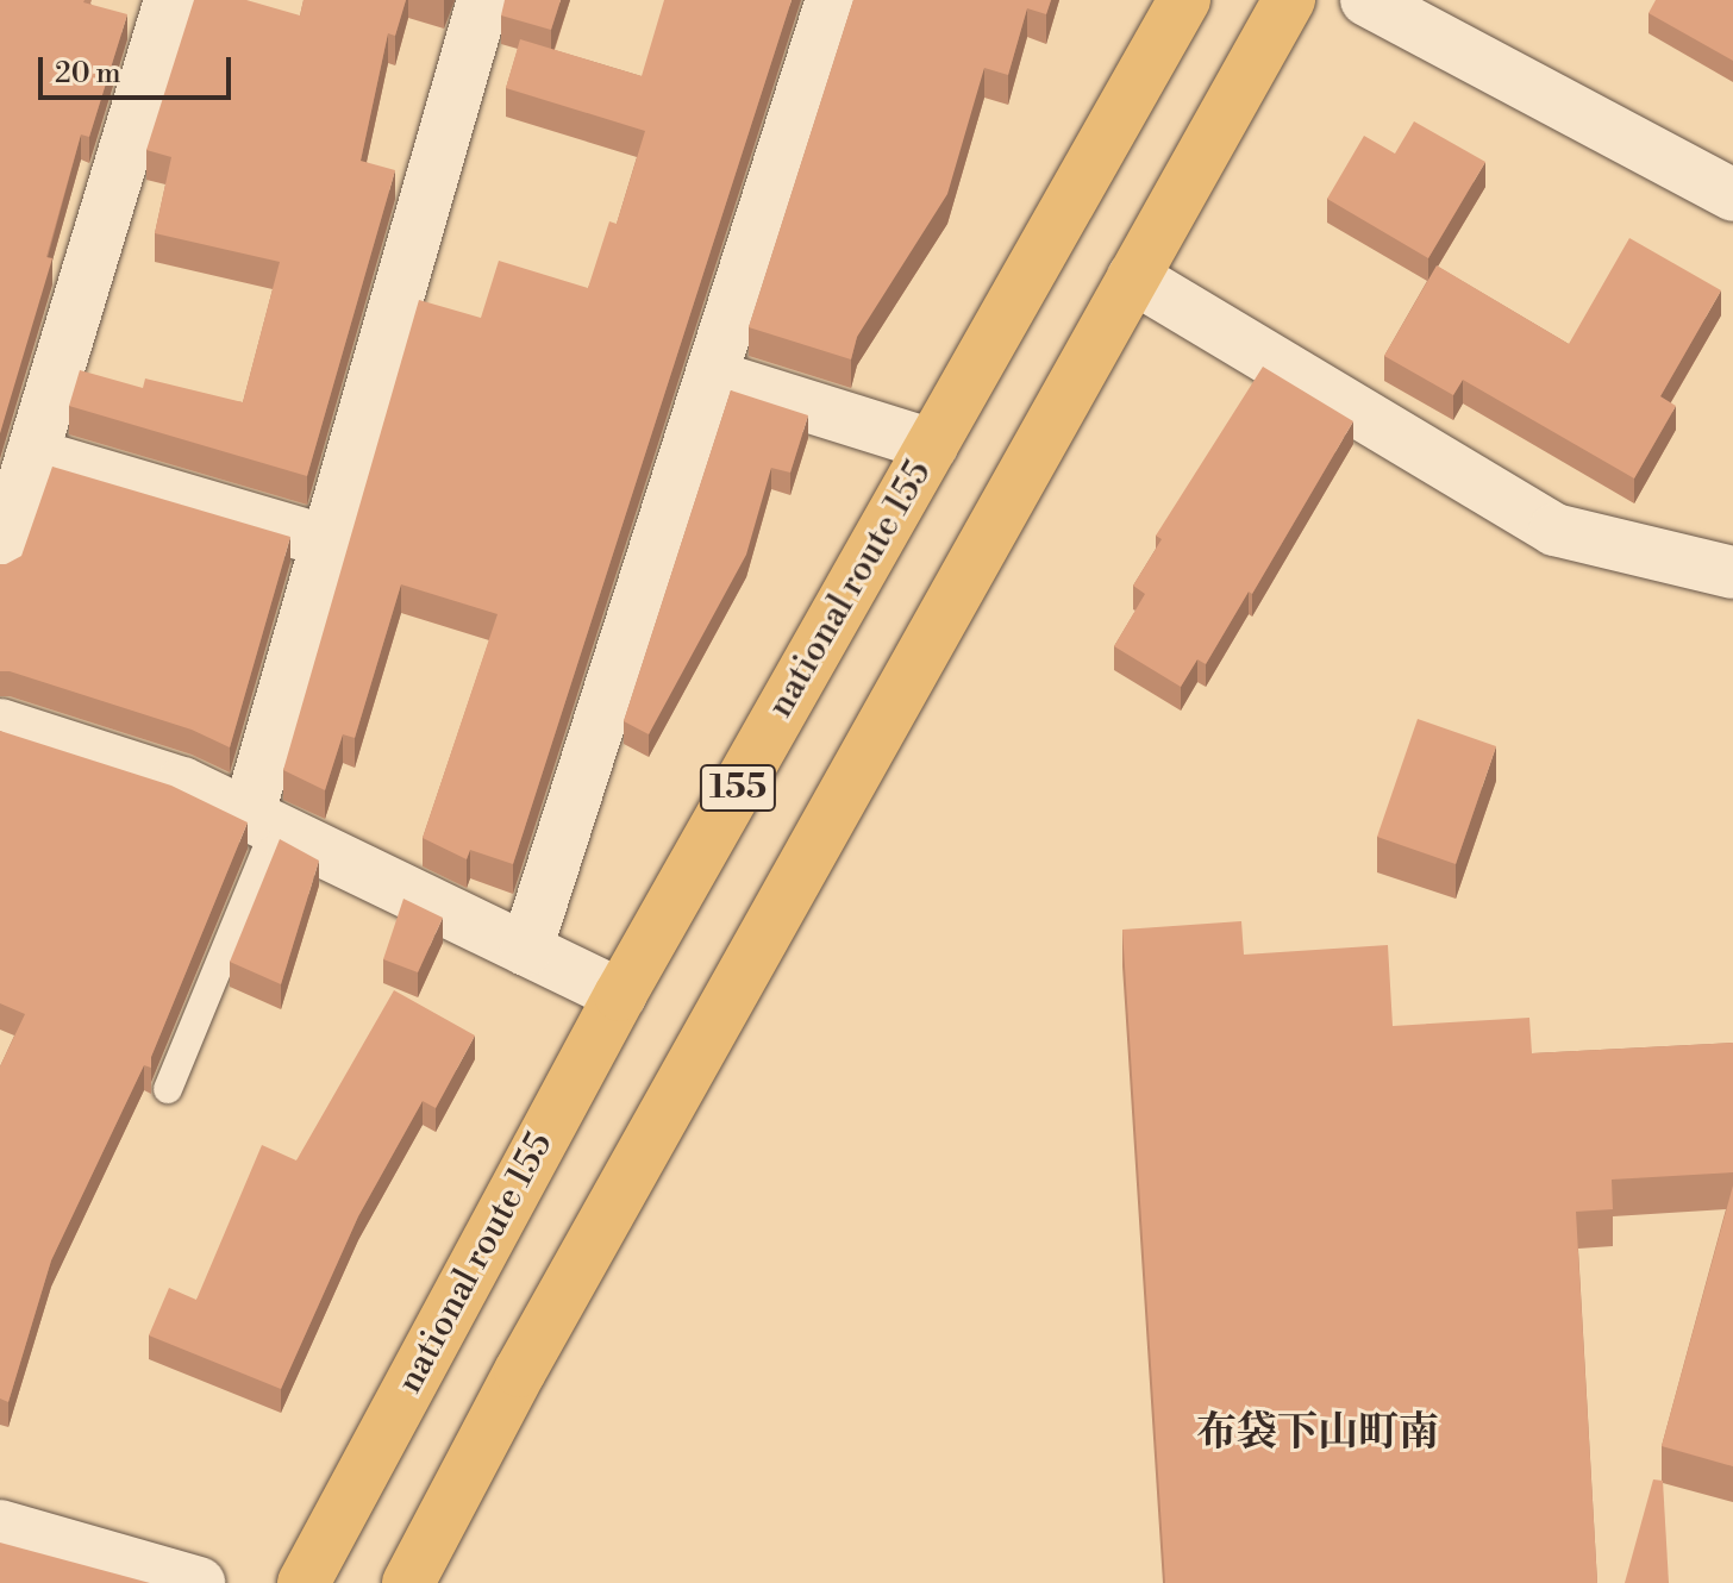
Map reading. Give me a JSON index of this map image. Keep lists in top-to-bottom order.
{
  "streets": {
    "highway": ["national route 155", "155"]
  },
  "districts": ["布袋下山町南"],
  "scale_bar": "20 m"
}
